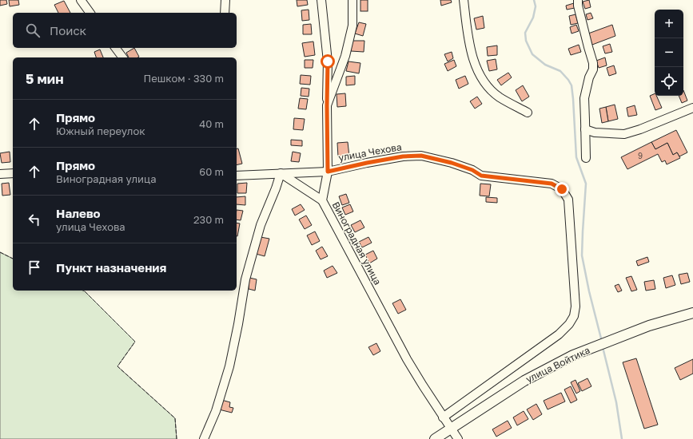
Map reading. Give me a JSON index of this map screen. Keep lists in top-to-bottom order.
{
  "streets": {
    "main road": ["улица Войтика"],
    "street": ["улица Чехова", "Виноградная улица"]
  },
  "crossings": [
    ["улица Чехова", "Виноградная улица"],
    ["Виноградная улица", "улица Войтика"]
  ],
  "house_numbers": ["9"],
  "page": {
    "map_buttons": ["+", "−"],
    "search": "Поиск",
    "heading": ["5 мин", "Пешком · 330 m"],
    "list": [
      ["Прямо", "Южный переулок", "40 m"],
      ["Прямо", "Виноградная улица", "60 m"],
      ["Налево", "улица Чехова", "230 m"],
      "Пункт назначения"
    ]
  }
}
